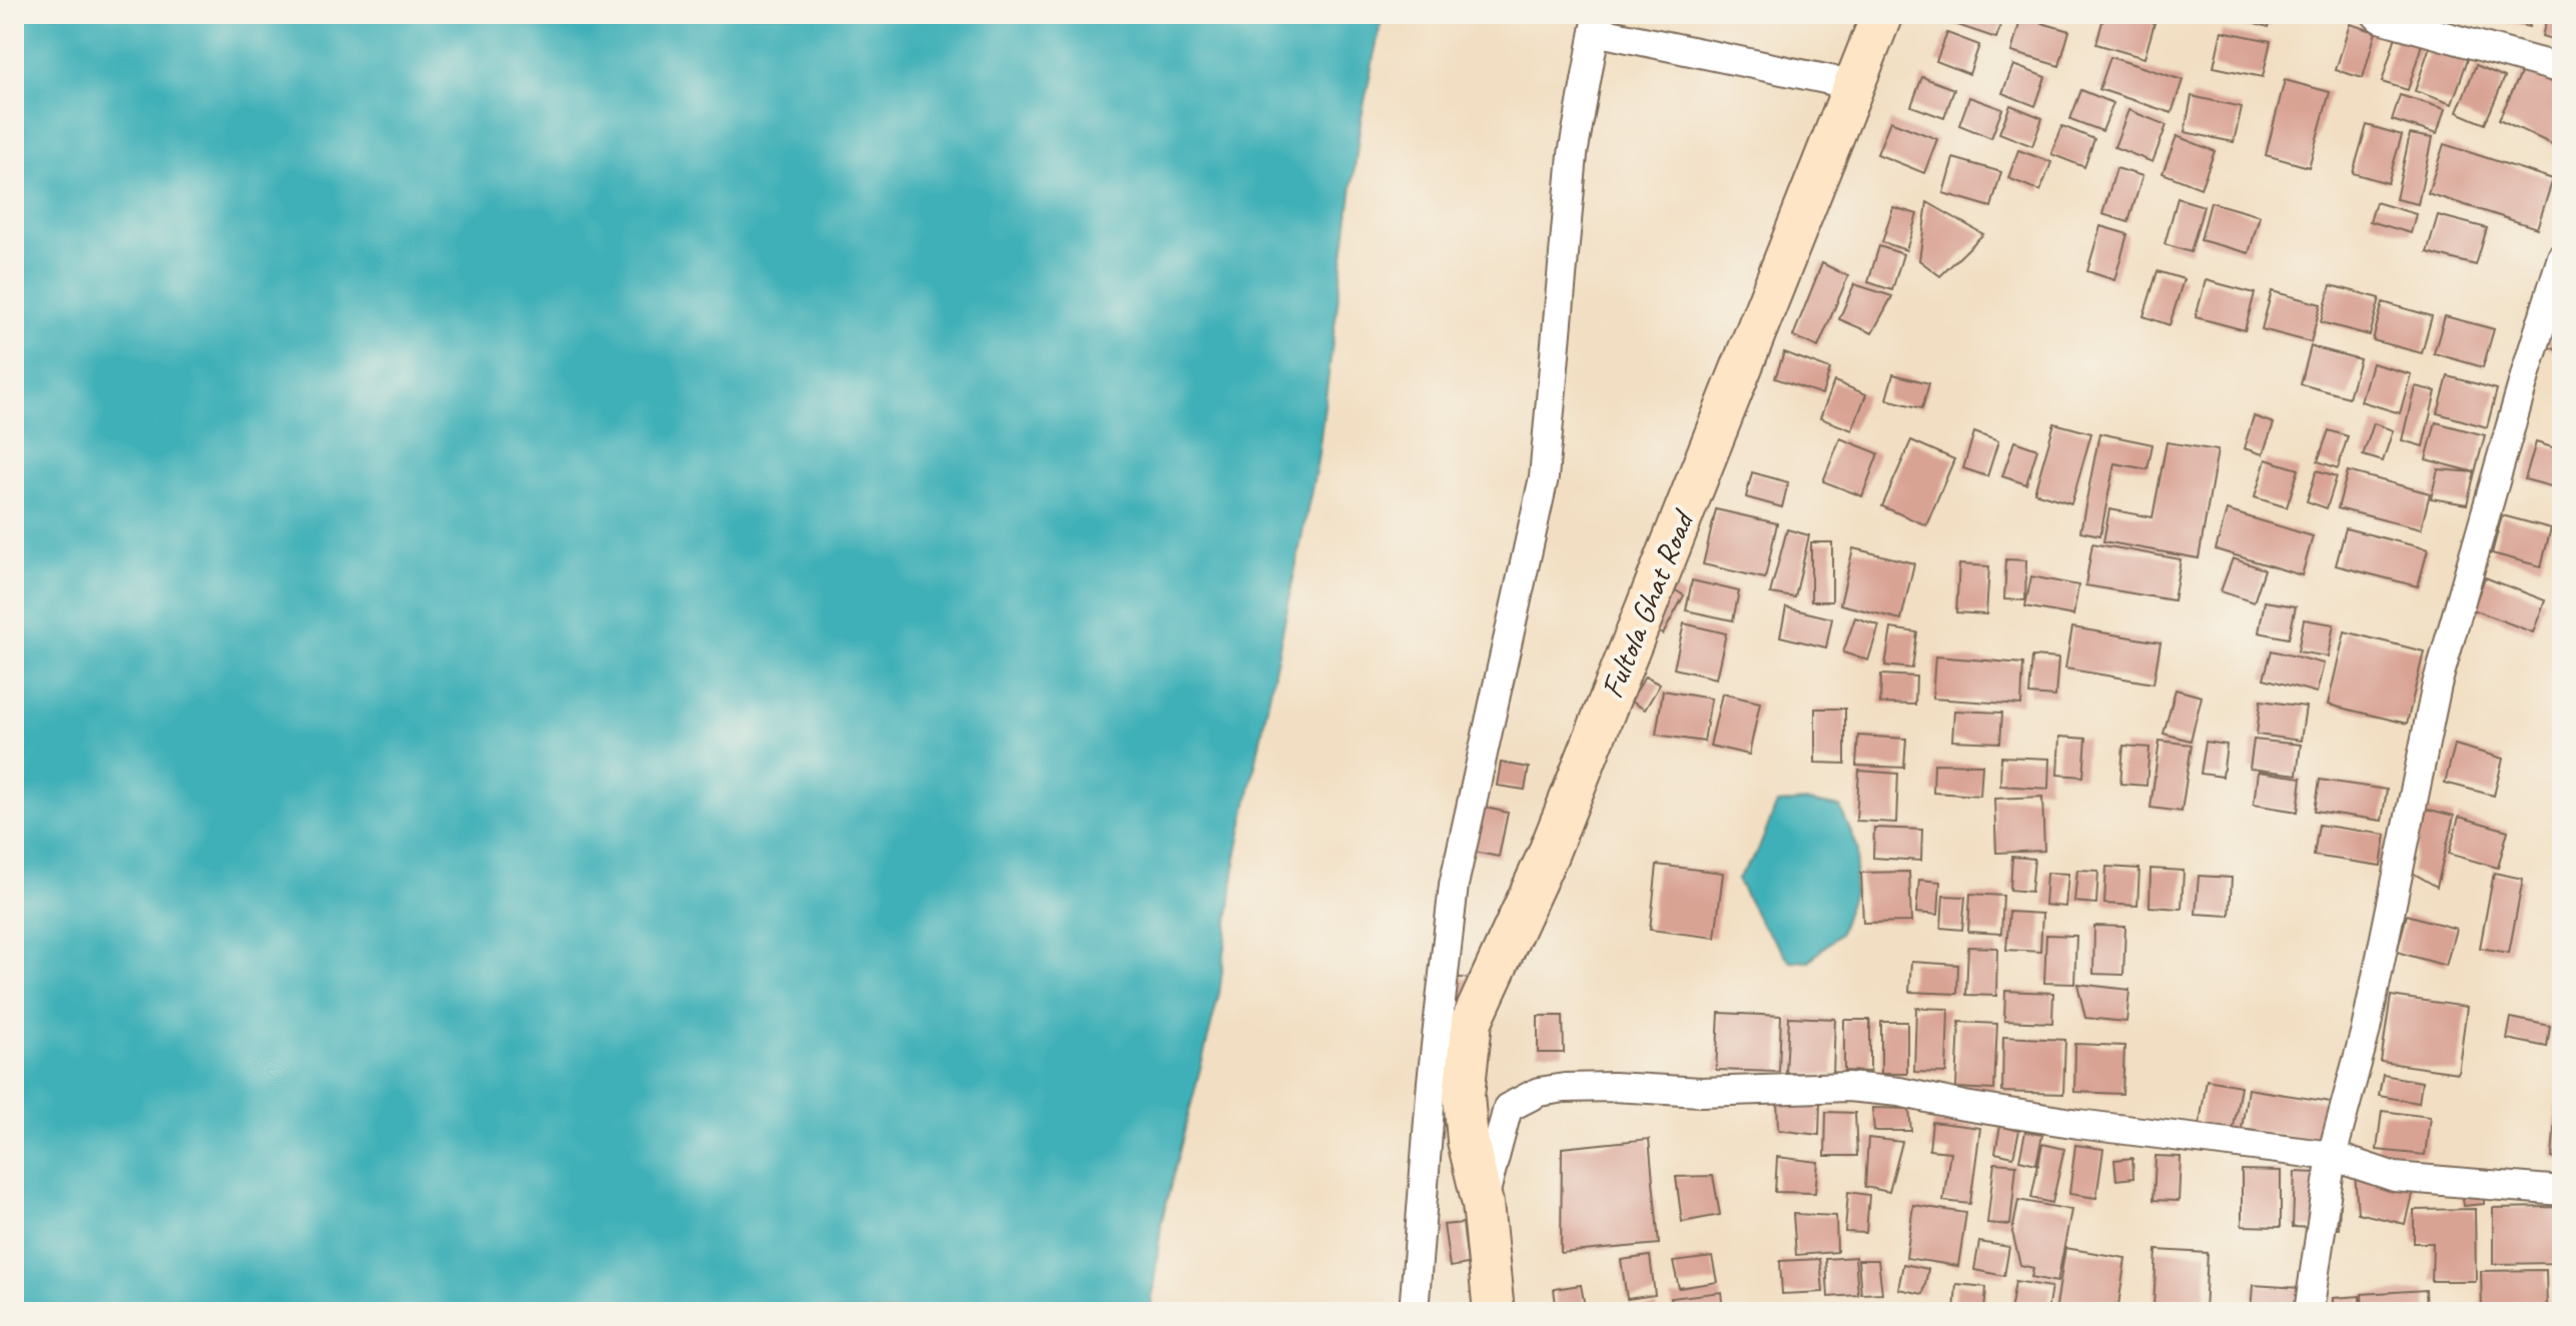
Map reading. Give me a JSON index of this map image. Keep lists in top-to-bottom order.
{
  "streets": {
    "street": ["Fultola Ghat Road"]
  }
}
